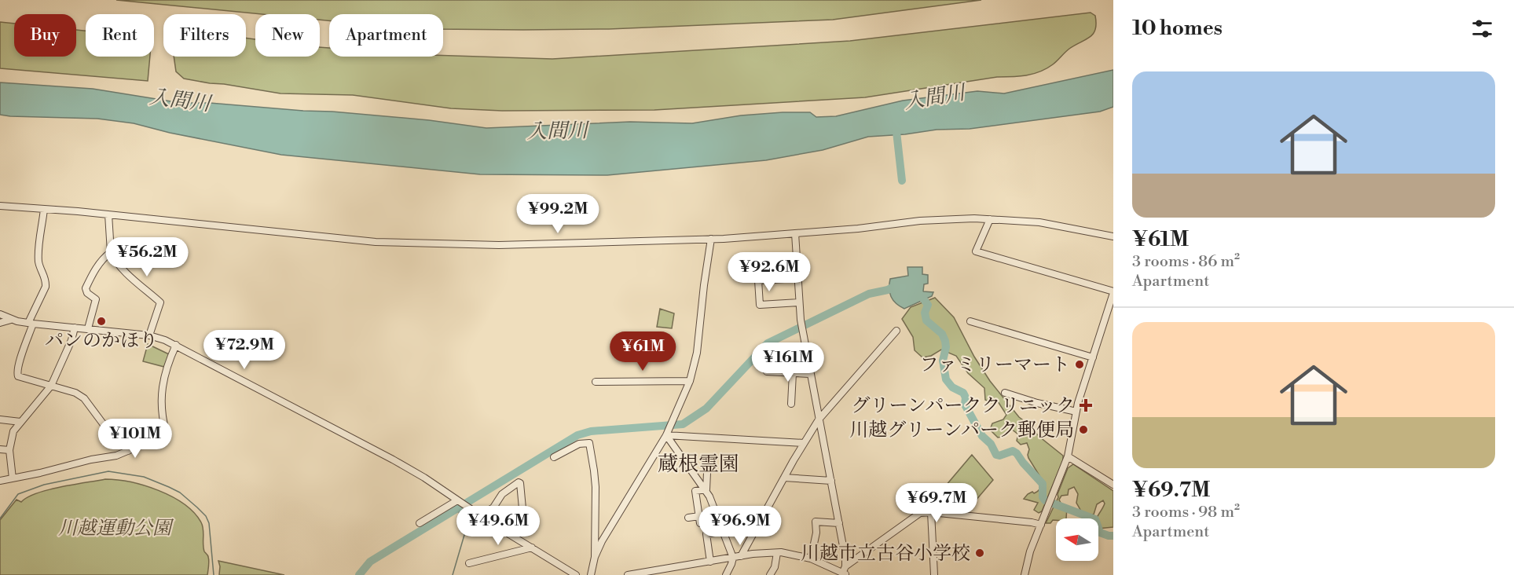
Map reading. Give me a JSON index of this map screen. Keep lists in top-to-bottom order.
{
  "districts": ["蔵根霊園"],
  "water": ["入間川"],
  "parks": ["川越運動公園"],
  "places": {
    "other": [
      "パンのかほり",
      "ファミリーマート",
      "川越グリーンパーク郵便局",
      "川越市立古谷小学校"
    ],
    "health": ["グリーンパーククリニック"]
  },
  "north": "left",
  "page": {
    "heading": "10 homes",
    "chip": [
      "Buy",
      "Rent",
      "Filters",
      "New",
      "Apartment"
    ],
    "list": [
      {
        "name": "¥61M",
        "note": "3 rooms · 86 m² · Apartment"
      },
      {
        "name": "¥69.7M",
        "note": "3 rooms · 98 m² · Apartment"
      }
    ],
    "price": [
      "¥99.2M",
      "¥56.2M",
      "¥92.6M",
      "¥72.9M",
      "¥61M",
      "¥161M",
      "¥101M",
      "¥69.7M",
      "¥49.6M",
      "¥96.9M"
    ]
  }
}
